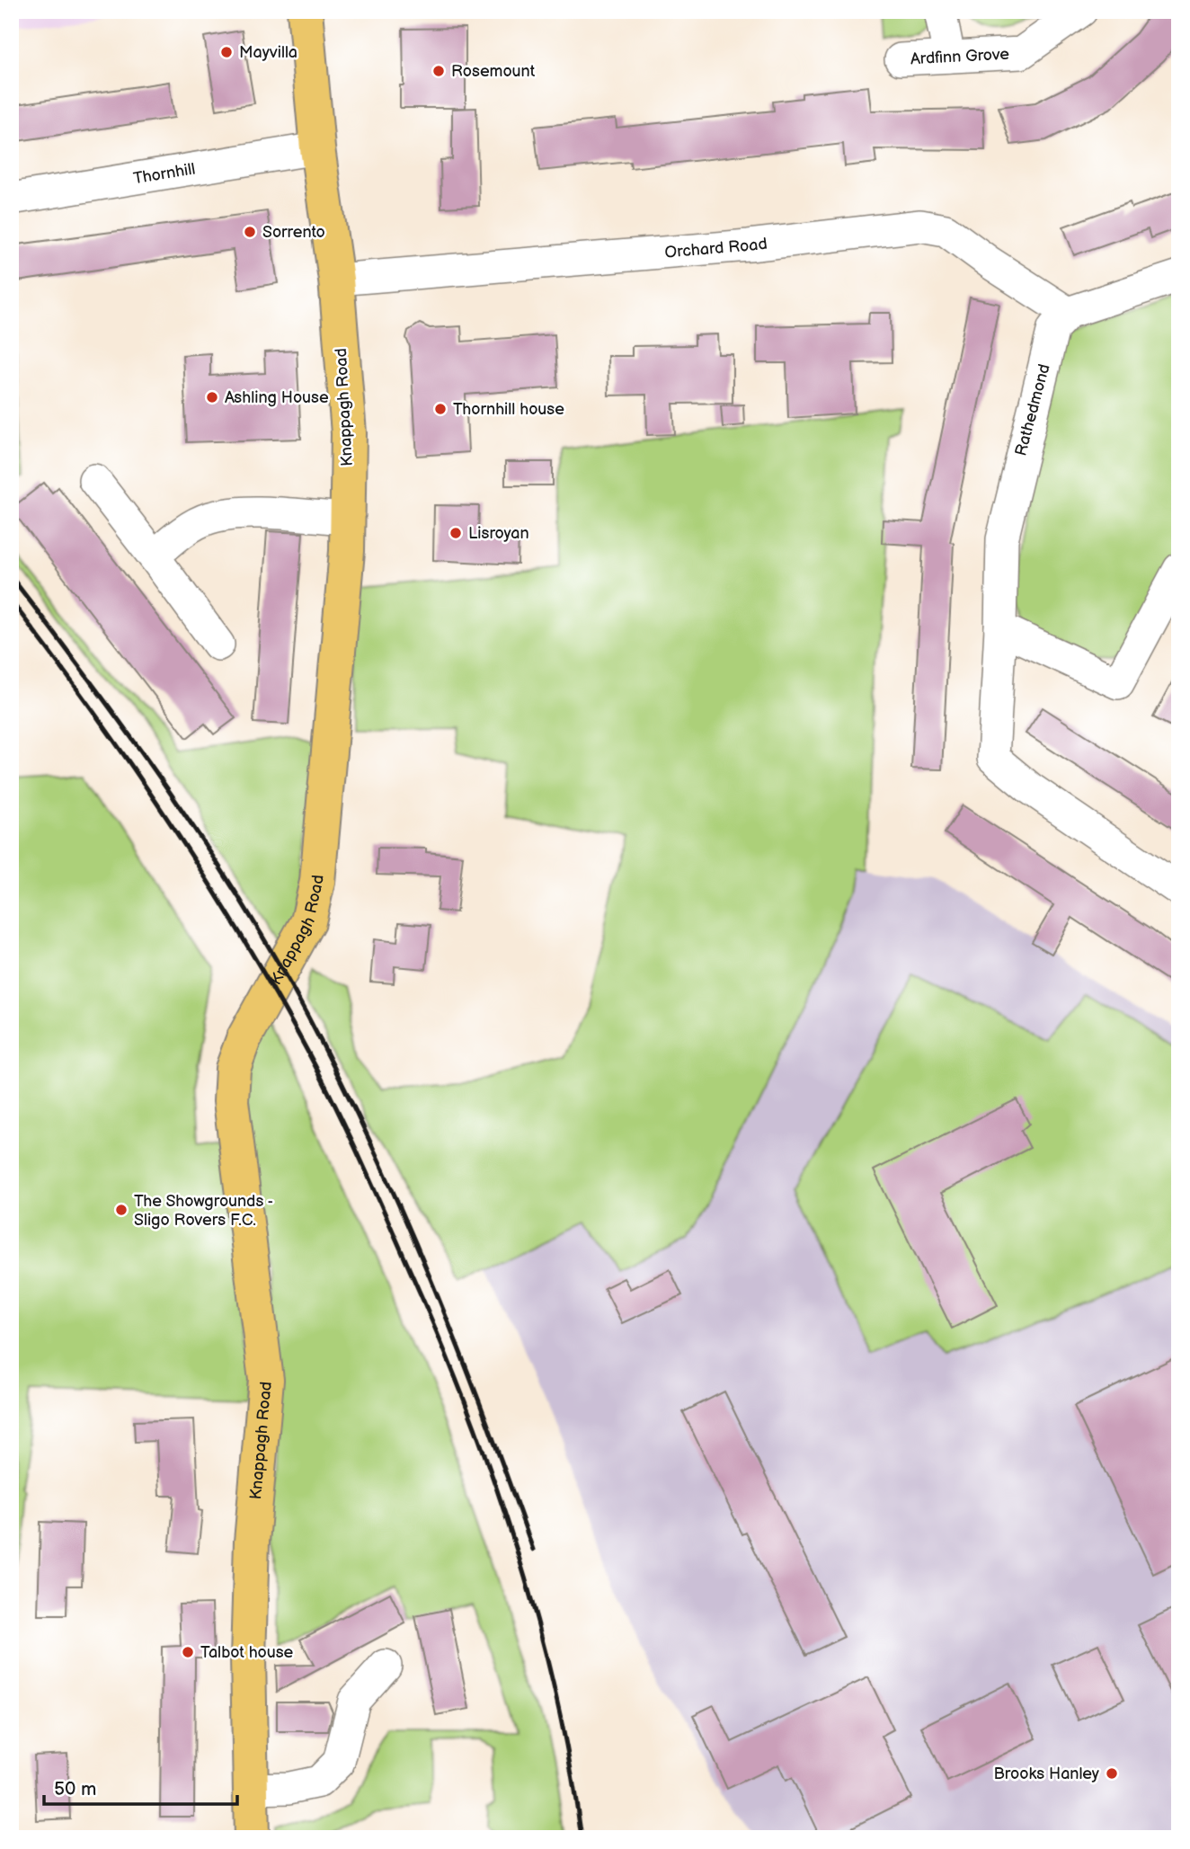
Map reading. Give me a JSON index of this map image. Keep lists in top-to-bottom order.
{
  "streets": {
    "main road": ["Knappagh Road"],
    "street": [
      "Ardfinn Grove",
      "Thornhill",
      "Orchard Road",
      "Rathedmond"
    ]
  },
  "crossings": [
    ["Thornhill", "Knappagh Road"],
    ["Orchard Road", "Knappagh Road"],
    ["Orchard Road", "Rathedmond"]
  ],
  "places": [
    "Mayvilla",
    "Rosemount",
    "Sorrento",
    "Ashling House",
    "Thornhill house",
    "Lisroyan",
    "The Showgrounds - Sligo Rovers F.C.",
    "Talbot house",
    "Brooks Hanley"
  ],
  "scale_bar": "50 m"
}
